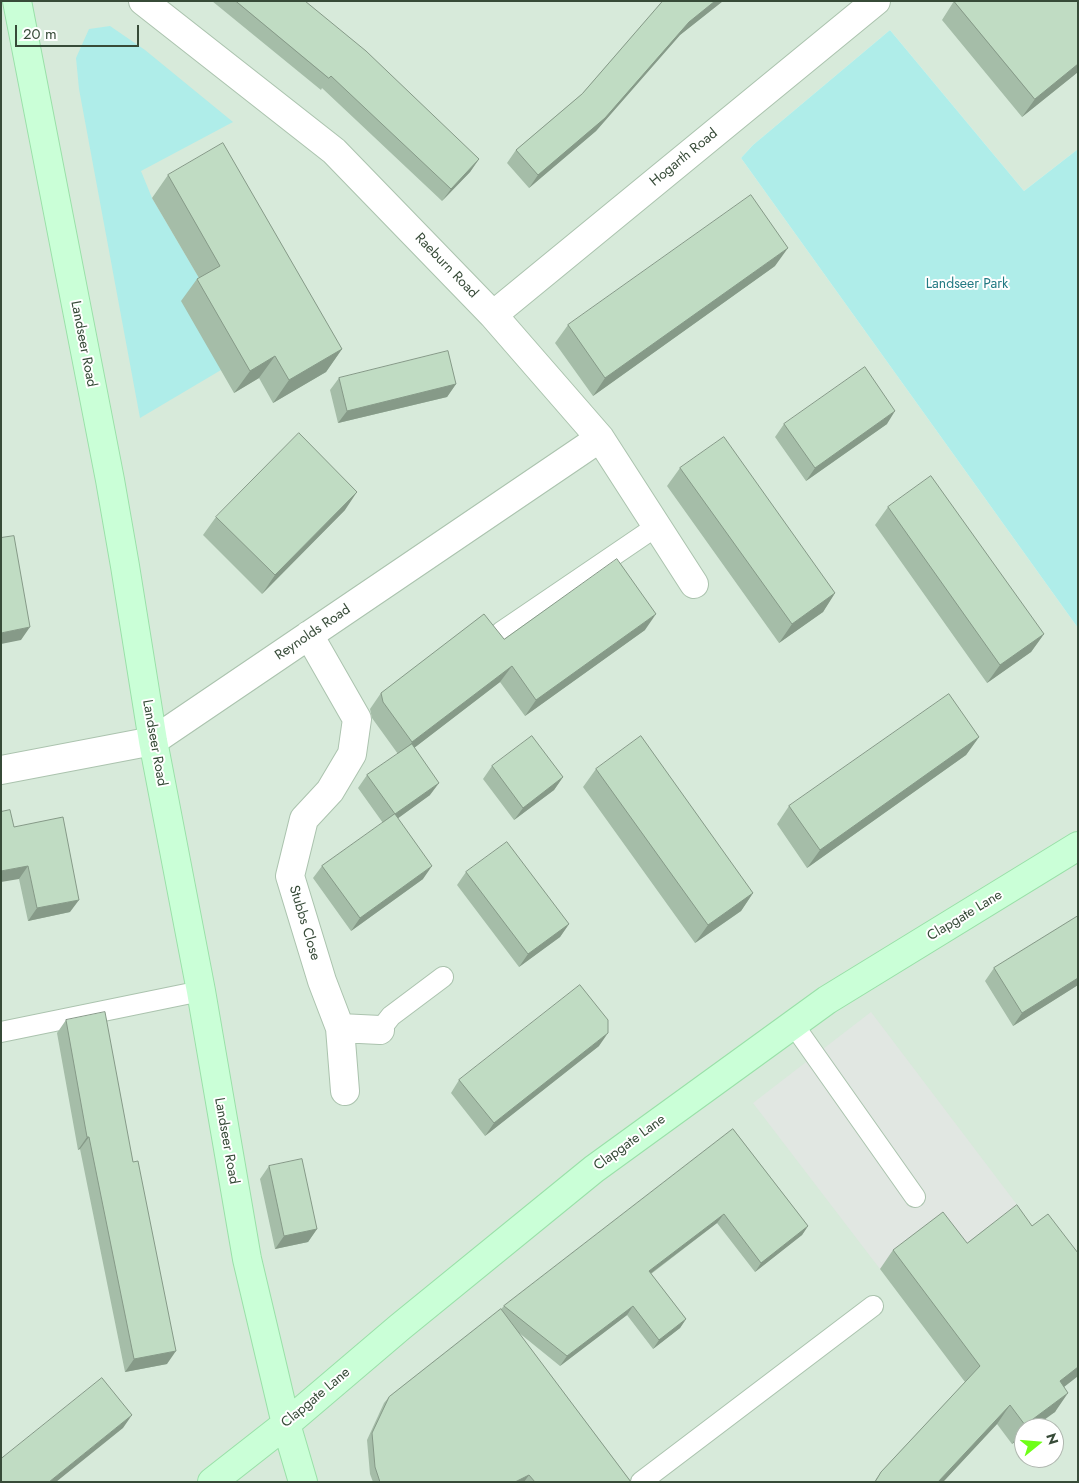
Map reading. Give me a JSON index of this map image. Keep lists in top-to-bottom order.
{
  "streets": {
    "street": [
      "Hogarth Road",
      "Raeburn Road",
      "Landseer Road",
      "Reynolds Road",
      "Clapgate Lane",
      "Stubbs Close"
    ]
  },
  "crossings": [
    ["Hogarth Road", "Raeburn Road"],
    ["Raeburn Road", "Reynolds Road"],
    ["Landseer Road", "Reynolds Road"],
    ["Landseer Road", "Clapgate Lane"],
    ["Reynolds Road", "Stubbs Close"]
  ],
  "parks": ["Landseer Park"],
  "scale_bar": "20 m",
  "north": "right"
}
